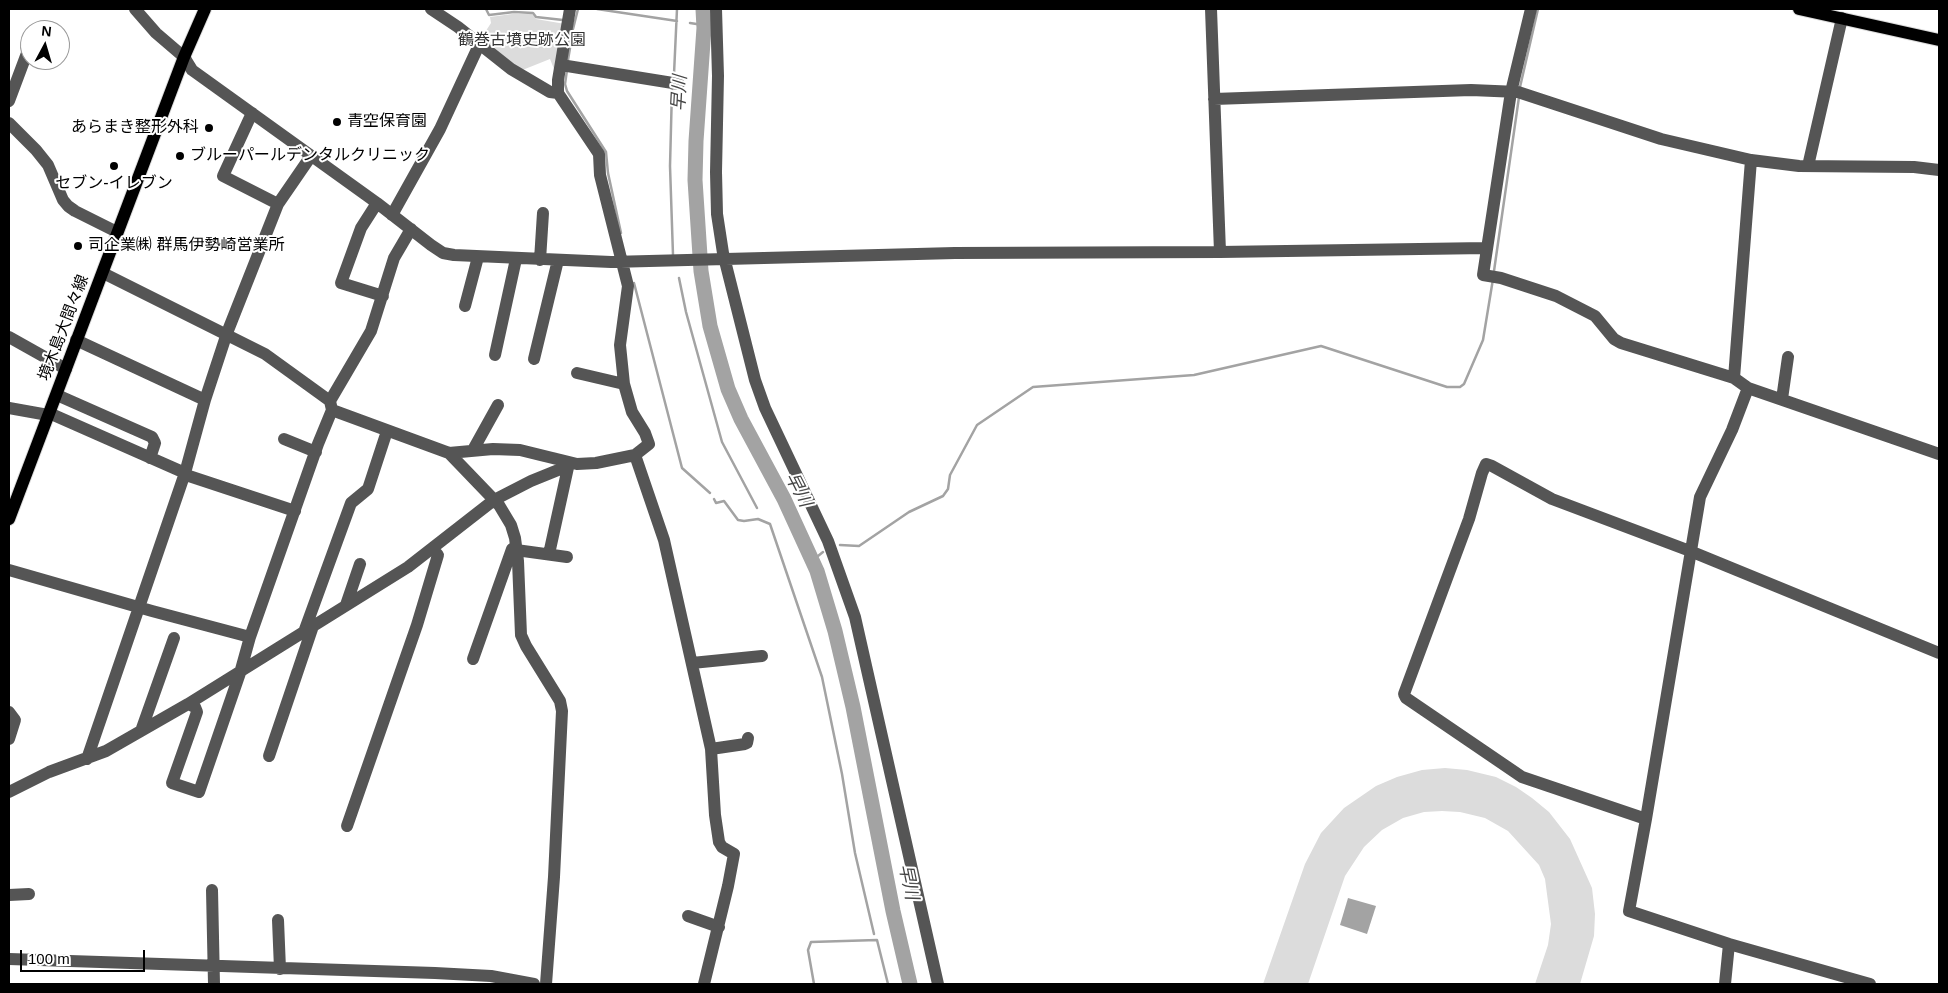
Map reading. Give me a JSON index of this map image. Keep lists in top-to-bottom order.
{
  "streets": {
    "main road": ["境木島大間々線"]
  },
  "water": ["早川"],
  "parks": ["鶴巻古墳史跡公園"],
  "places": [
    "青空保育園",
    "あらまき整形外科",
    "ブルーパールデンタルクリニック",
    "セブン-イレブン",
    "司企業㈱ 群馬伊勢崎営業所"
  ],
  "scale_bar": "100 m",
  "north": "top"
}
